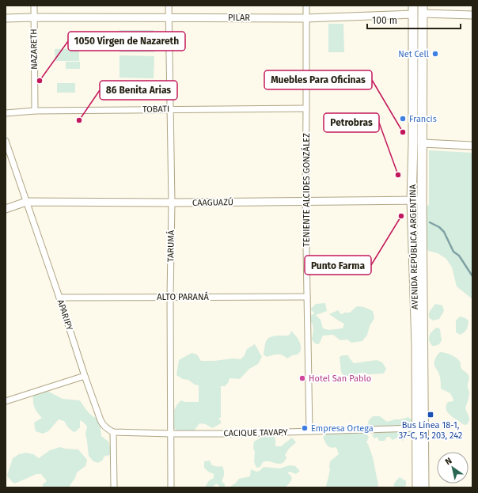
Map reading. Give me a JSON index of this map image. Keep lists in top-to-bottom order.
{
  "streets": {
    "highway": ["AVENIDA REPÚBLICA ARGENTINA"],
    "street": [
      "PILAR",
      "NAZARETH",
      "TOBATI",
      "TENIENTE ALCIDES GONZÁLEZ",
      "CAAGUAZÚ",
      "TARUMÁ",
      "ALTO PARANÁ",
      "APARIPY",
      "CACIQUE TAVAPY"
    ]
  },
  "crossings": [
    ["PILAR", "NAZARETH"],
    ["PILAR", "TENIENTE ALCIDES GONZÁLEZ"],
    ["PILAR", "TARUMÁ"],
    ["PILAR", "AVENIDA REPÚBLICA ARGENTINA"],
    ["NAZARETH", "TOBATI"],
    ["TOBATI", "TENIENTE ALCIDES GONZÁLEZ"],
    ["TOBATI", "TARUMÁ"],
    ["TENIENTE ALCIDES GONZÁLEZ", "CAAGUAZÚ"],
    ["TENIENTE ALCIDES GONZÁLEZ", "ALTO PARANÁ"],
    ["TENIENTE ALCIDES GONZÁLEZ", "CACIQUE TAVAPY"],
    ["CAAGUAZÚ", "TARUMÁ"],
    ["CAAGUAZÚ", "AVENIDA REPÚBLICA ARGENTINA"],
    ["CAAGUAZÚ", "APARIPY"],
    ["TARUMÁ", "ALTO PARANÁ"],
    ["TARUMÁ", "CACIQUE TAVAPY"],
    ["AVENIDA REPÚBLICA ARGENTINA", "CACIQUE TAVAPY"],
    ["ALTO PARANÁ", "APARIPY"],
    ["APARIPY", "CACIQUE TAVAPY"]
  ],
  "places": {
    "other": [
      "Net Cell",
      "1050 Virgen de Nazareth",
      "Francis",
      "86 Benita Arias",
      "Muebles Para Oficinas",
      "Petrobras",
      "Punto Farma",
      "Hotel San Pablo",
      "Empresa Ortega"
    ],
    "transit": ["Bus Línea 18-1, 37-C, 51, 203, 242"]
  },
  "scale_bar": "100 m",
  "north": "top left"
}
